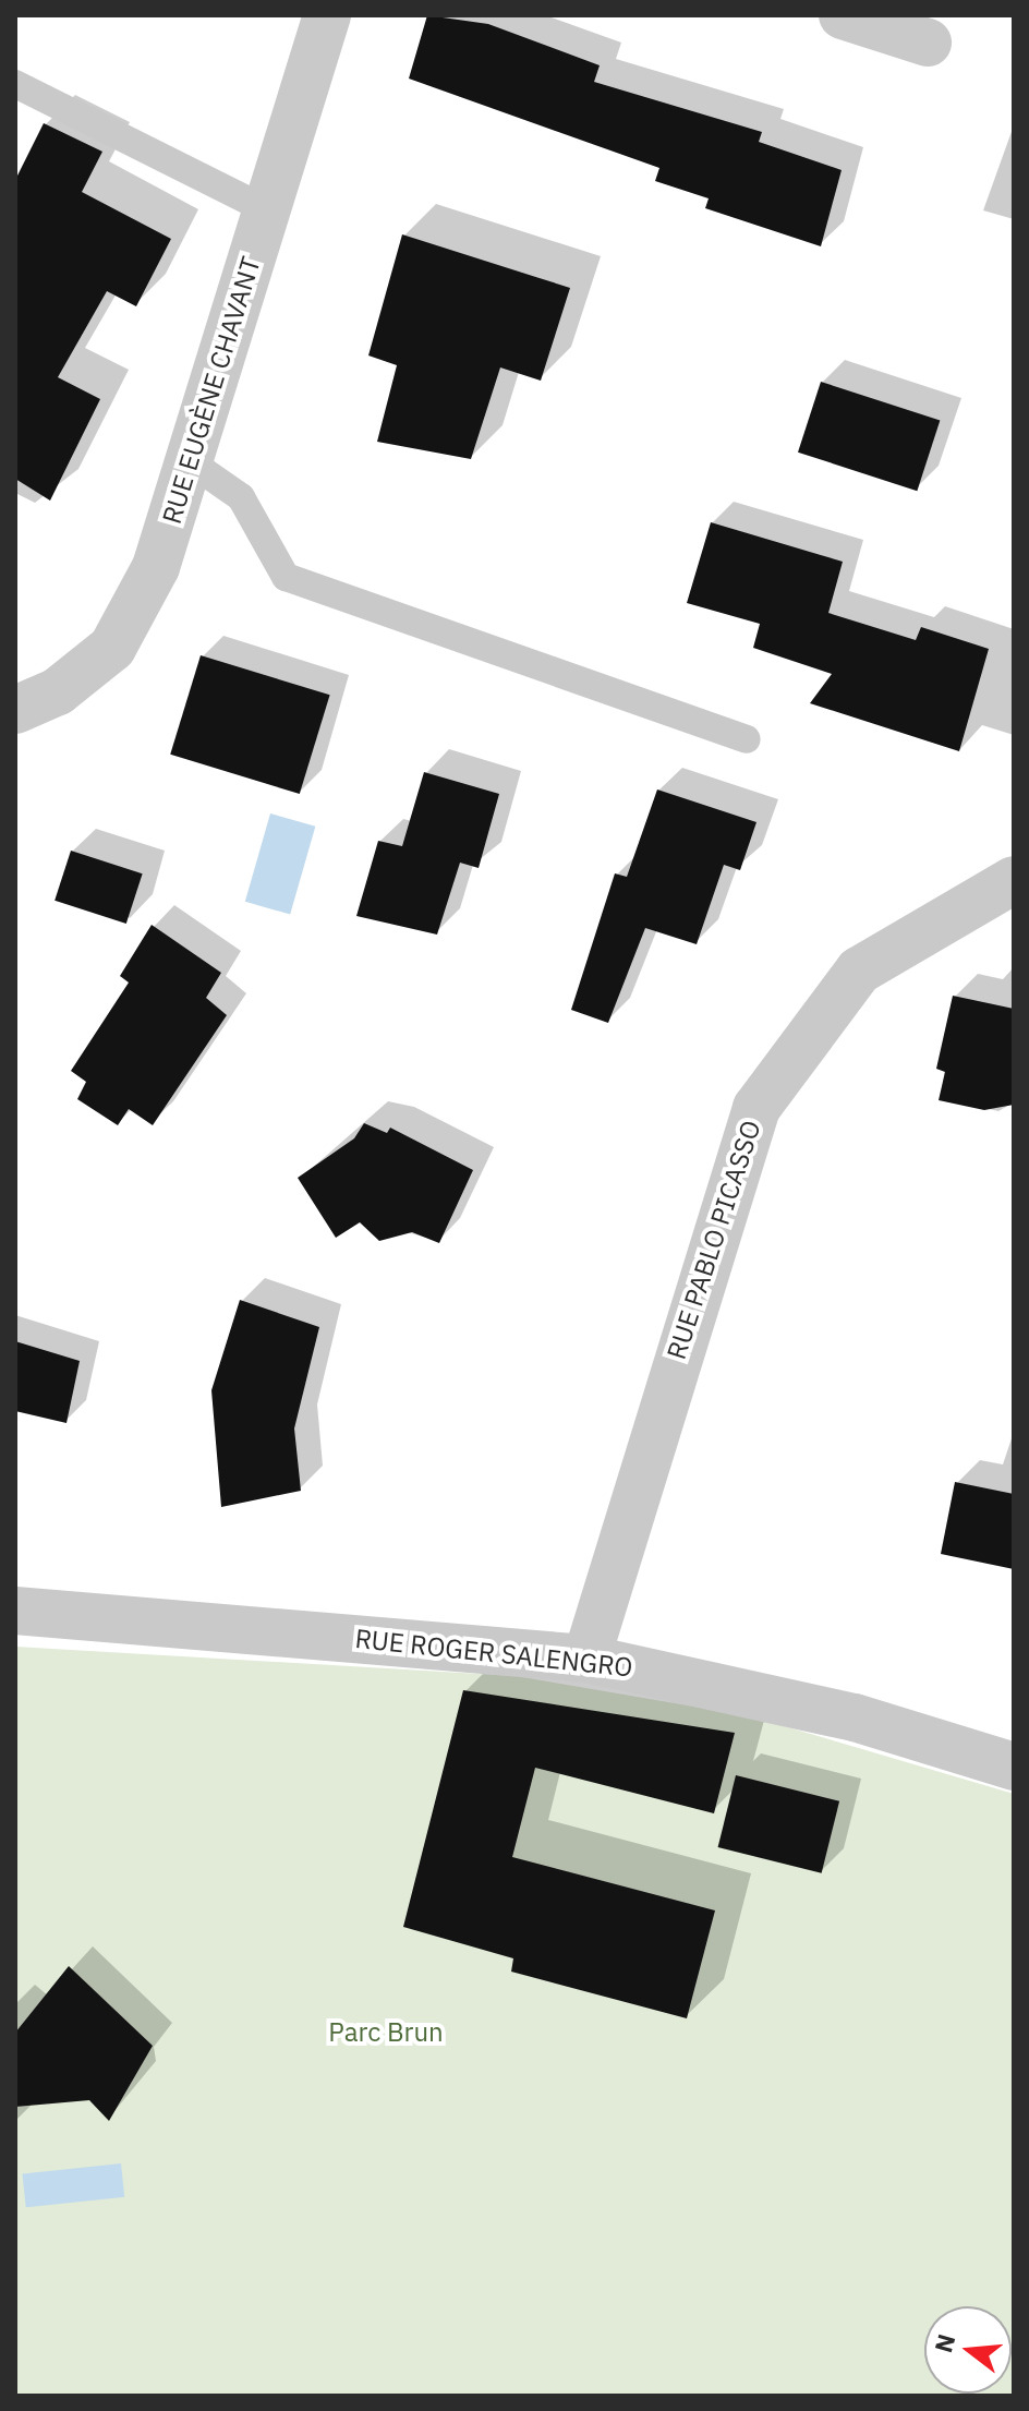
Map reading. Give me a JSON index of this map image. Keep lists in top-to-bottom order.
{
  "streets": {
    "street": ["RUE EUGÈNE CHAVANT", "RUE PABLO PICASSO", "RUE ROGER SALENGRO"]
  },
  "crossings": [
    ["RUE PABLO PICASSO", "RUE ROGER SALENGRO"]
  ],
  "parks": ["Parc Brun"],
  "north": "left"
}
